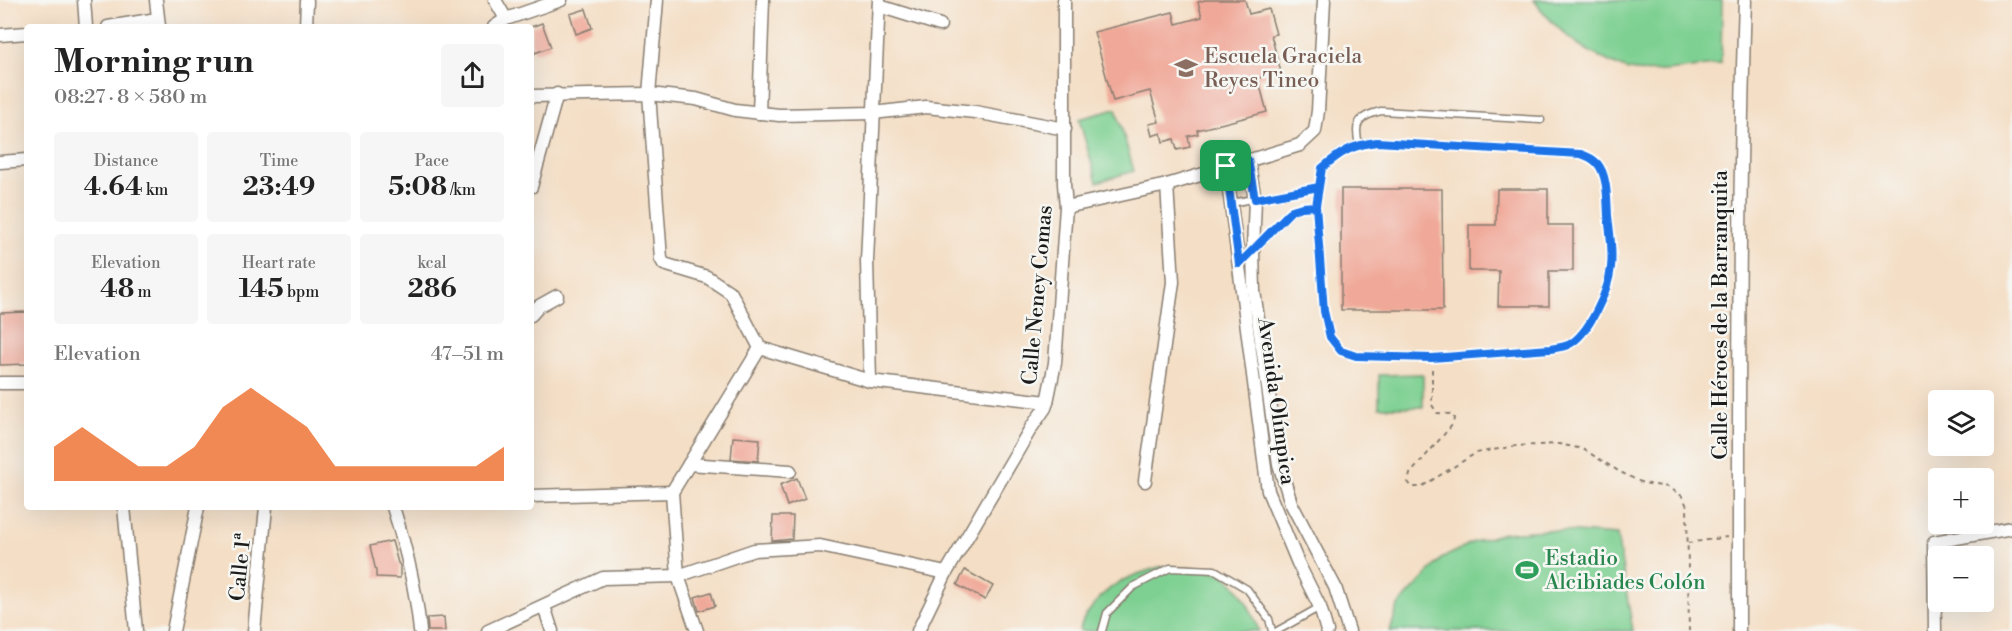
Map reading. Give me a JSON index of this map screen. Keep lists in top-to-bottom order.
{
  "streets": {
    "street": [
      "Calle Neney Comas",
      "Calle Héroes de la Barranquita",
      "Avenida Olímpica",
      "Calle 1ª"
    ]
  },
  "places": {
    "school or university": ["Escuela Graciela Reyes Tineo"],
    "sports": ["Estadio Alcibiades Colón"]
  },
  "page": {
    "heading": ["Morning run", "08:27 · 8 × 580 m"],
    "stats": [
      ["Distance", "4.64 km"],
      ["Time", "23:49"],
      ["Pace", "5:08 /km"],
      ["Elevation", "48 m"],
      ["Heart rate", "145 bpm"],
      ["kcal", "286"]
    ],
    "chart": ["Elevation", "47–51 m"],
    "map_buttons": ["+", "−"]
  }
}
